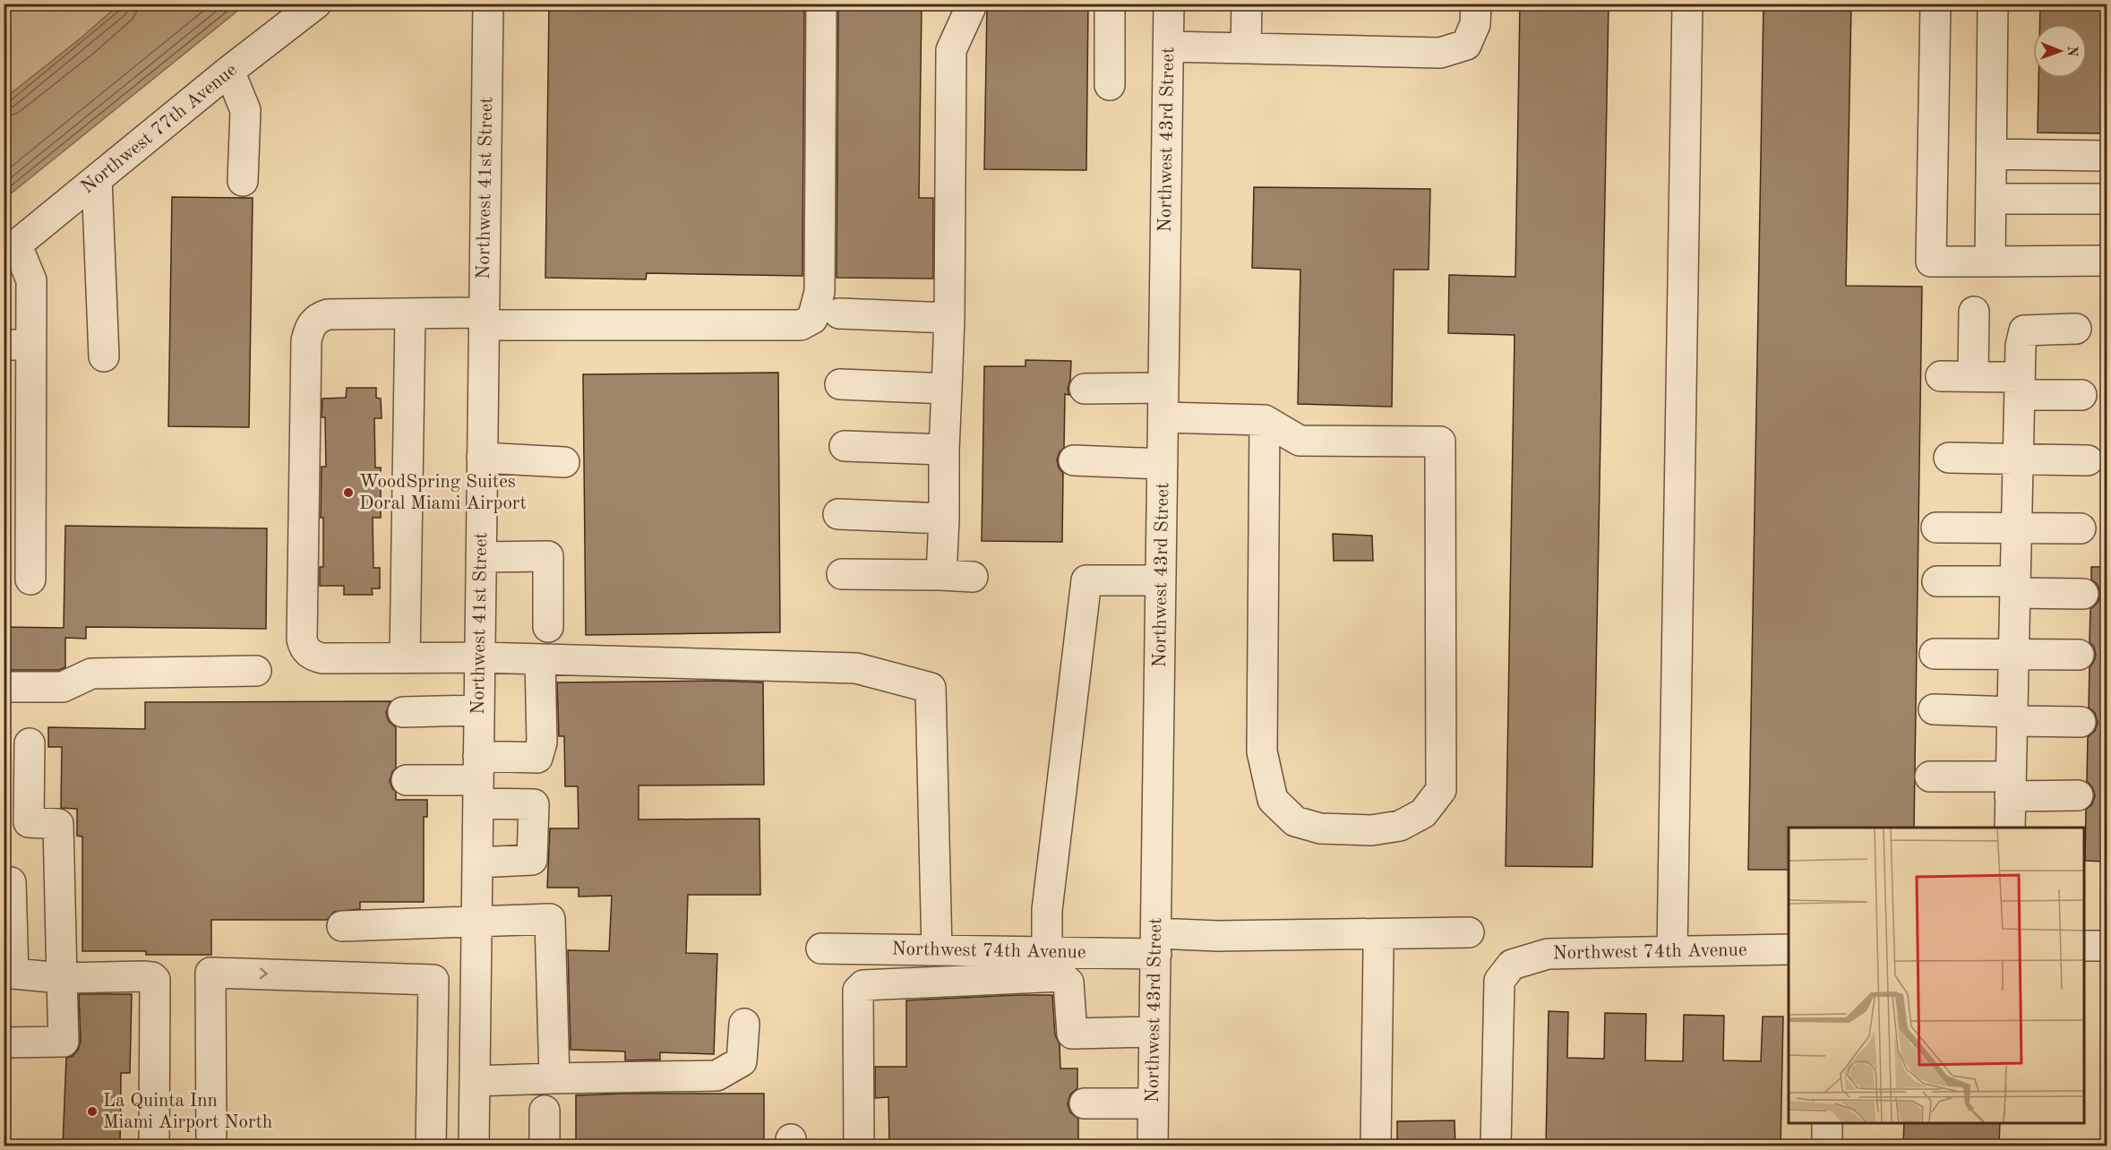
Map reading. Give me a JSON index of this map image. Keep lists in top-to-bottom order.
{
  "streets": {
    "street": [
      "Northwest 77th Avenue",
      "Northwest 43rd Street",
      "Northwest 41st Street",
      "Northwest 74th Avenue"
    ]
  },
  "crossings": [
    ["Northwest 43rd Street", "Northwest 74th Avenue"]
  ],
  "places": ["WoodSpring Suites Doral Miami Airport", "La Quinta Inn Miami Airport North"],
  "north": "right"
}
